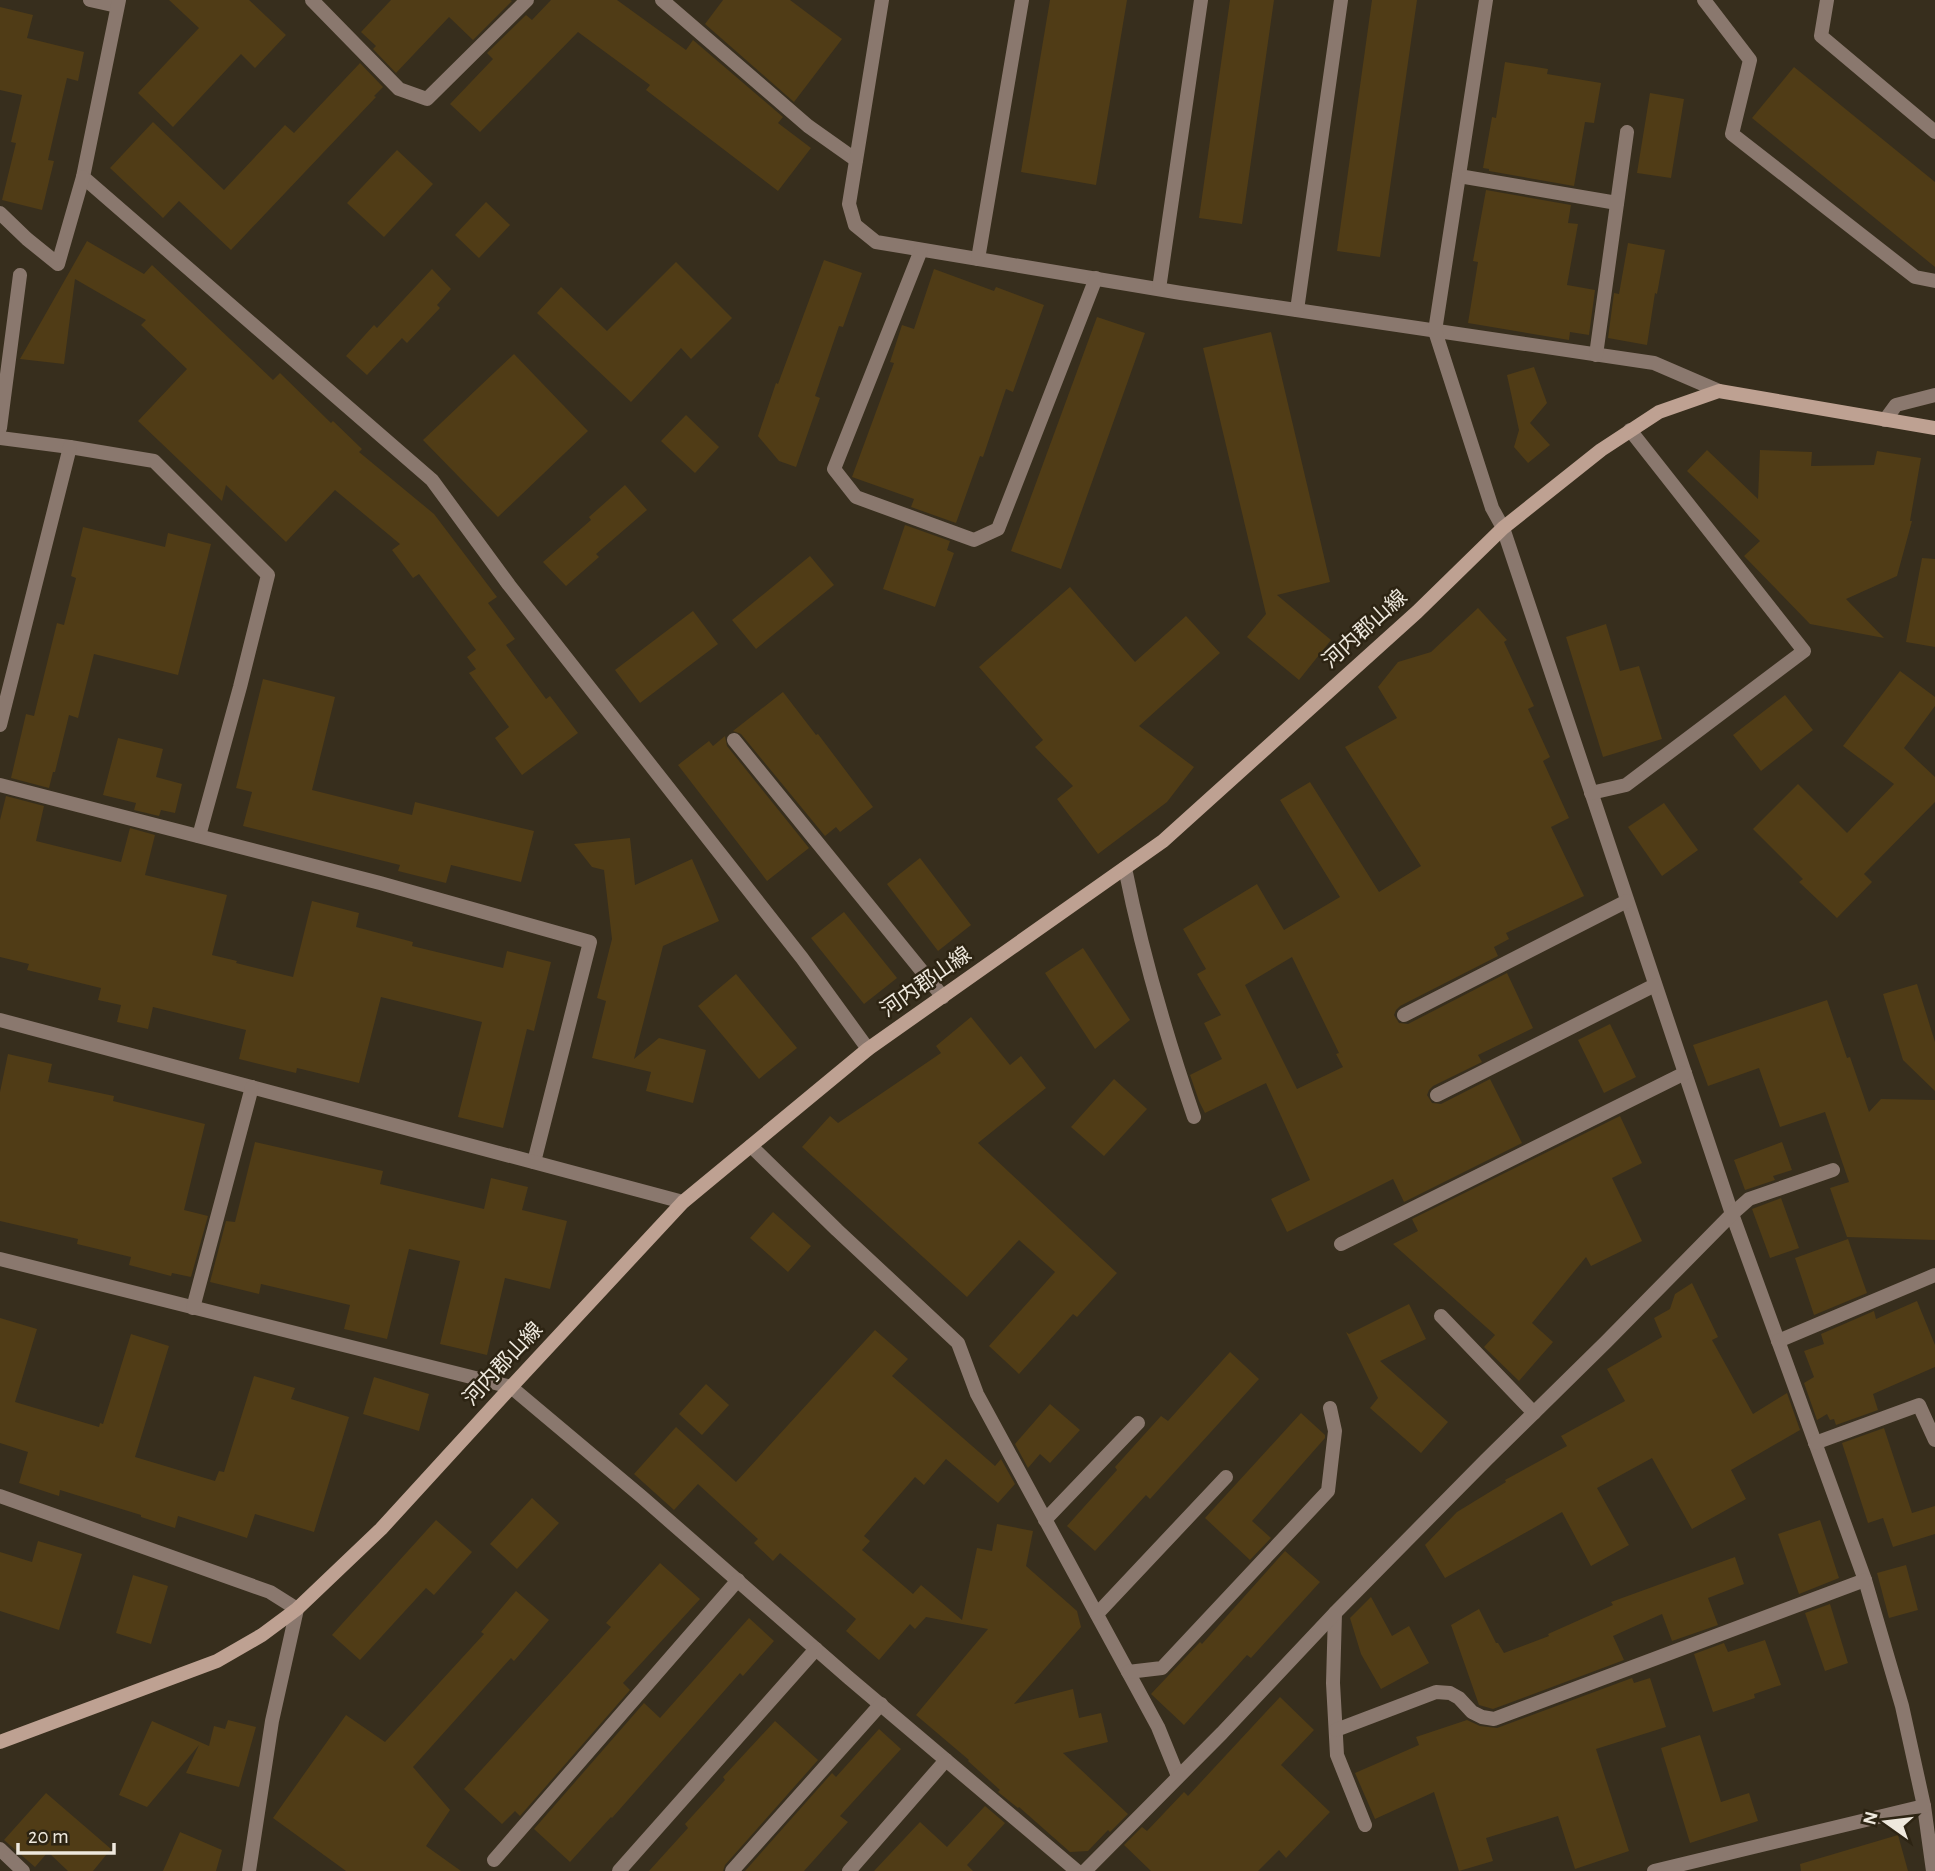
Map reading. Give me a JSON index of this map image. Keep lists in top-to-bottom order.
{
  "streets": {
    "main road": ["河内郡山線"]
  },
  "scale_bar": "20 m",
  "north": "left"
}
